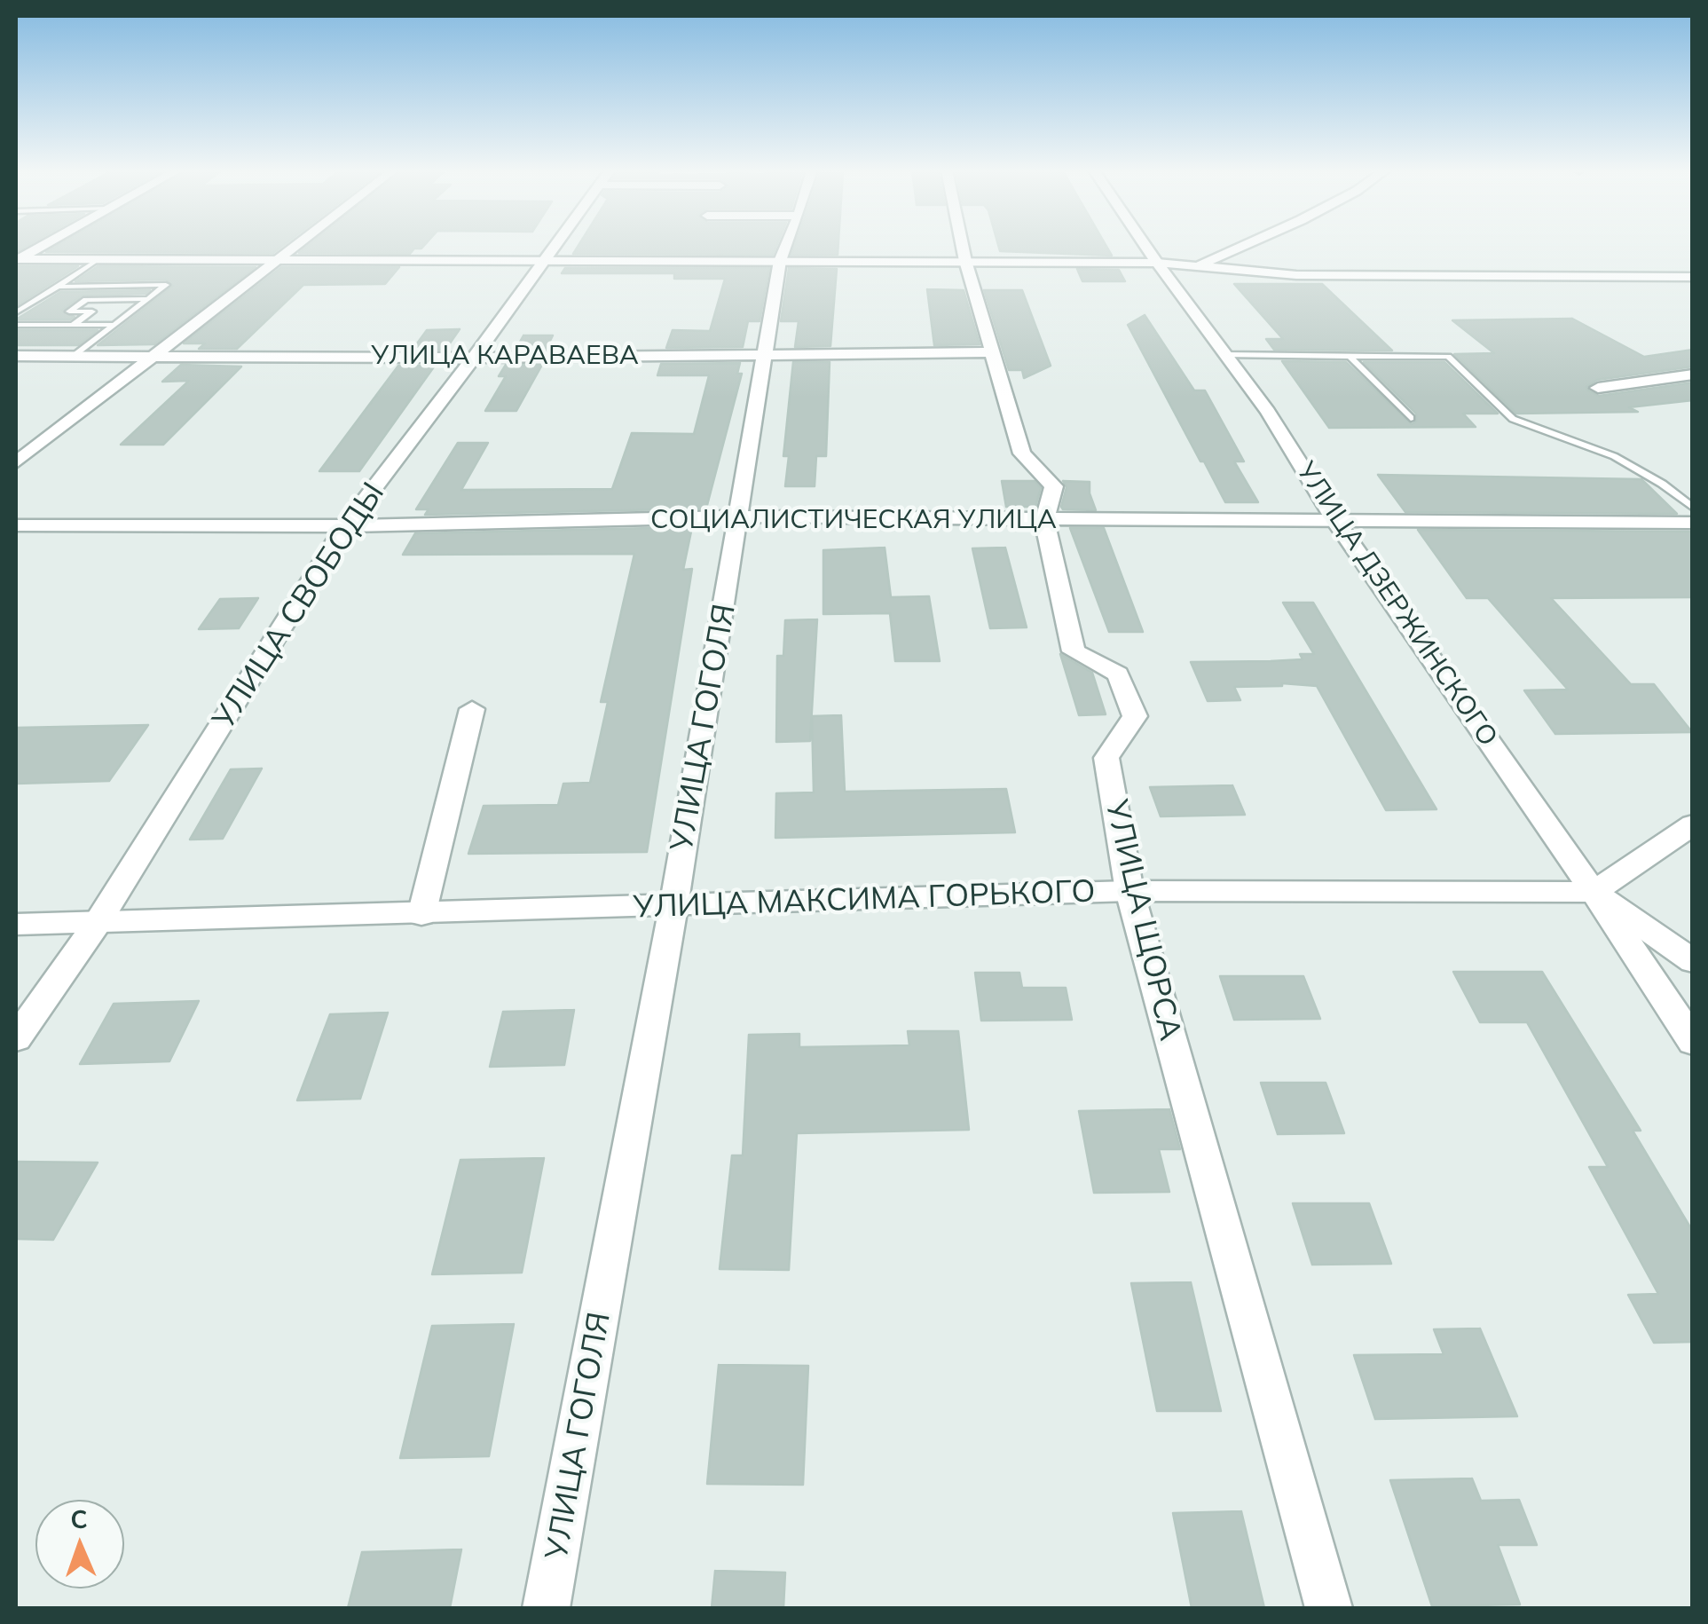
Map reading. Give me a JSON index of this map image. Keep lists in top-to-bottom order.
{
  "streets": {
    "street": [
      "УЛИЦА КАРАВАЕВА",
      "СОЦИАЛИСТИЧЕСКАЯ УЛИЦА",
      "УЛИЦА ДЗЕРЖИНСКОГО",
      "УЛИЦА СВОБОДЫ",
      "УЛИЦА ГОГОЛЯ",
      "УЛИЦА МАКСИМА ГОРЬКОГО",
      "УЛИЦА ЩОРСА"
    ]
  },
  "crossings": [
    ["УЛИЦА КАРАВАЕВА", "УЛИЦА СВОБОДЫ"],
    ["УЛИЦА КАРАВАЕВА", "УЛИЦА ГОГОЛЯ"],
    ["УЛИЦА КАРАВАЕВА", "УЛИЦА ЩОРСА"],
    ["СОЦИАЛИСТИЧЕСКАЯ УЛИЦА", "УЛИЦА ДЗЕРЖИНСКОГО"],
    ["СОЦИАЛИСТИЧЕСКАЯ УЛИЦА", "УЛИЦА СВОБОДЫ"],
    ["СОЦИАЛИСТИЧЕСКАЯ УЛИЦА", "УЛИЦА ГОГОЛЯ"],
    ["СОЦИАЛИСТИЧЕСКАЯ УЛИЦА", "УЛИЦА ЩОРСА"],
    ["УЛИЦА ДЗЕРЖИНСКОГО", "УЛИЦА МАКСИМА ГОРЬКОГО"],
    ["УЛИЦА СВОБОДЫ", "УЛИЦА МАКСИМА ГОРЬКОГО"],
    ["УЛИЦА ГОГОЛЯ", "УЛИЦА МАКСИМА ГОРЬКОГО"],
    ["УЛИЦА МАКСИМА ГОРЬКОГО", "УЛИЦА ЩОРСА"]
  ],
  "north": "top"
}
